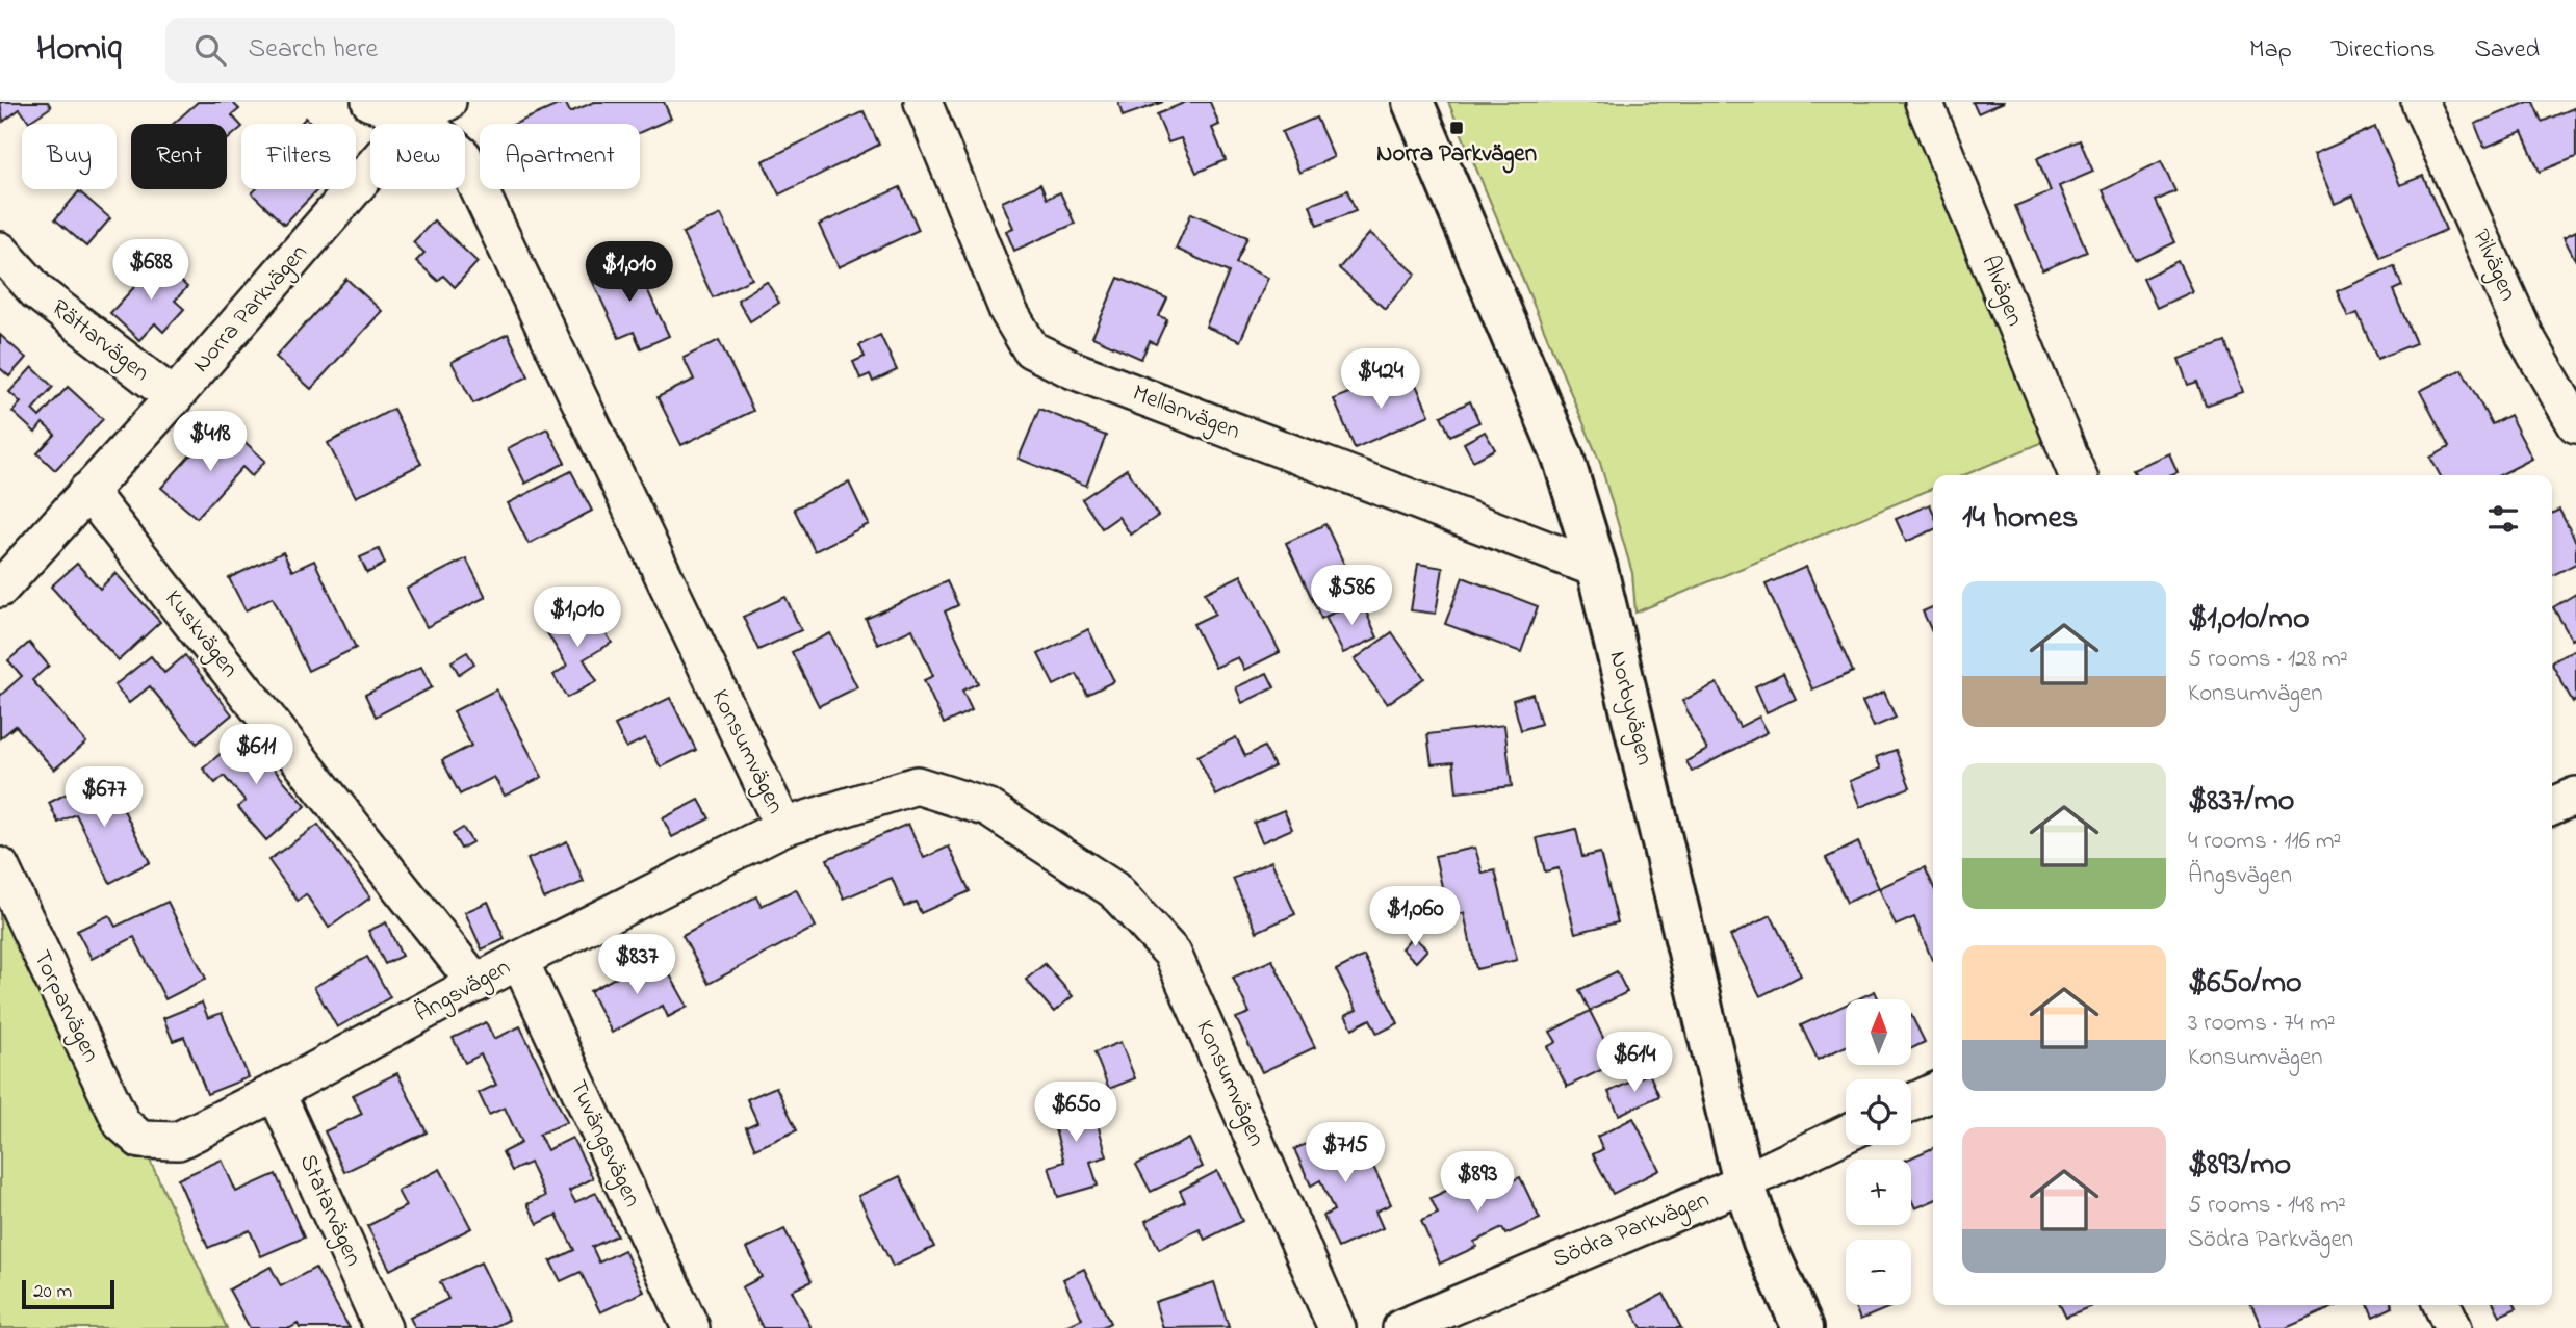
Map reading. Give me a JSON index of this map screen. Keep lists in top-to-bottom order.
{
  "streets": {
    "street": [
      "Pilvägen",
      "Alvägen",
      "Norra Parkvägen",
      "Rättarvägen",
      "Mellanvägen",
      "Kuskvägen",
      "Norbyvägen",
      "Konsumvägen",
      "Ängsvägen",
      "Torparvägen",
      "Tuvängsvägen",
      "Statarvägen",
      "Södra Parkvägen"
    ]
  },
  "crossings": [
    ["Norra Parkvägen", "Rättarvägen"],
    ["Norra Parkvägen", "Kuskvägen"],
    ["Norra Parkvägen", "Konsumvägen"],
    ["Mellanvägen", "Norbyvägen"],
    ["Kuskvägen", "Ängsvägen"],
    ["Norbyvägen", "Södra Parkvägen"],
    ["Konsumvägen", "Ängsvägen"],
    ["Ängsvägen", "Torparvägen"],
    ["Ängsvägen", "Tuvängsvägen"],
    ["Ängsvägen", "Statarvägen"]
  ],
  "places": {
    "transit": ["Norra Parkvägen"]
  },
  "scale_bar": "20 m",
  "north": "top",
  "page": {
    "header": "Homiq",
    "search": "Search here",
    "nav": ["Map", "Directions", "Saved"],
    "chip": [
      "Buy",
      "Rent",
      "Filters",
      "New",
      "Apartment"
    ],
    "price": [
      "$688",
      "$1,010",
      "$424",
      "$418",
      "$586",
      "$1,010",
      "$611",
      "$677",
      "$1,060",
      "$837",
      "$614",
      "$650",
      "$715",
      "$893"
    ],
    "heading": "14 homes",
    "list": [
      {
        "name": "$1,010/mo",
        "note": "5 rooms · 128 m² · Konsumvägen"
      },
      {
        "name": "$837/mo",
        "note": "4 rooms · 116 m² · Ängsvägen"
      },
      {
        "name": "$650/mo",
        "note": "3 rooms · 74 m² · Konsumvägen"
      },
      {
        "name": "$893/mo",
        "note": "5 rooms · 148 m² · Södra Parkvägen"
      }
    ],
    "map_buttons": ["+", "−"],
    "scale": "20 m"
  }
}
